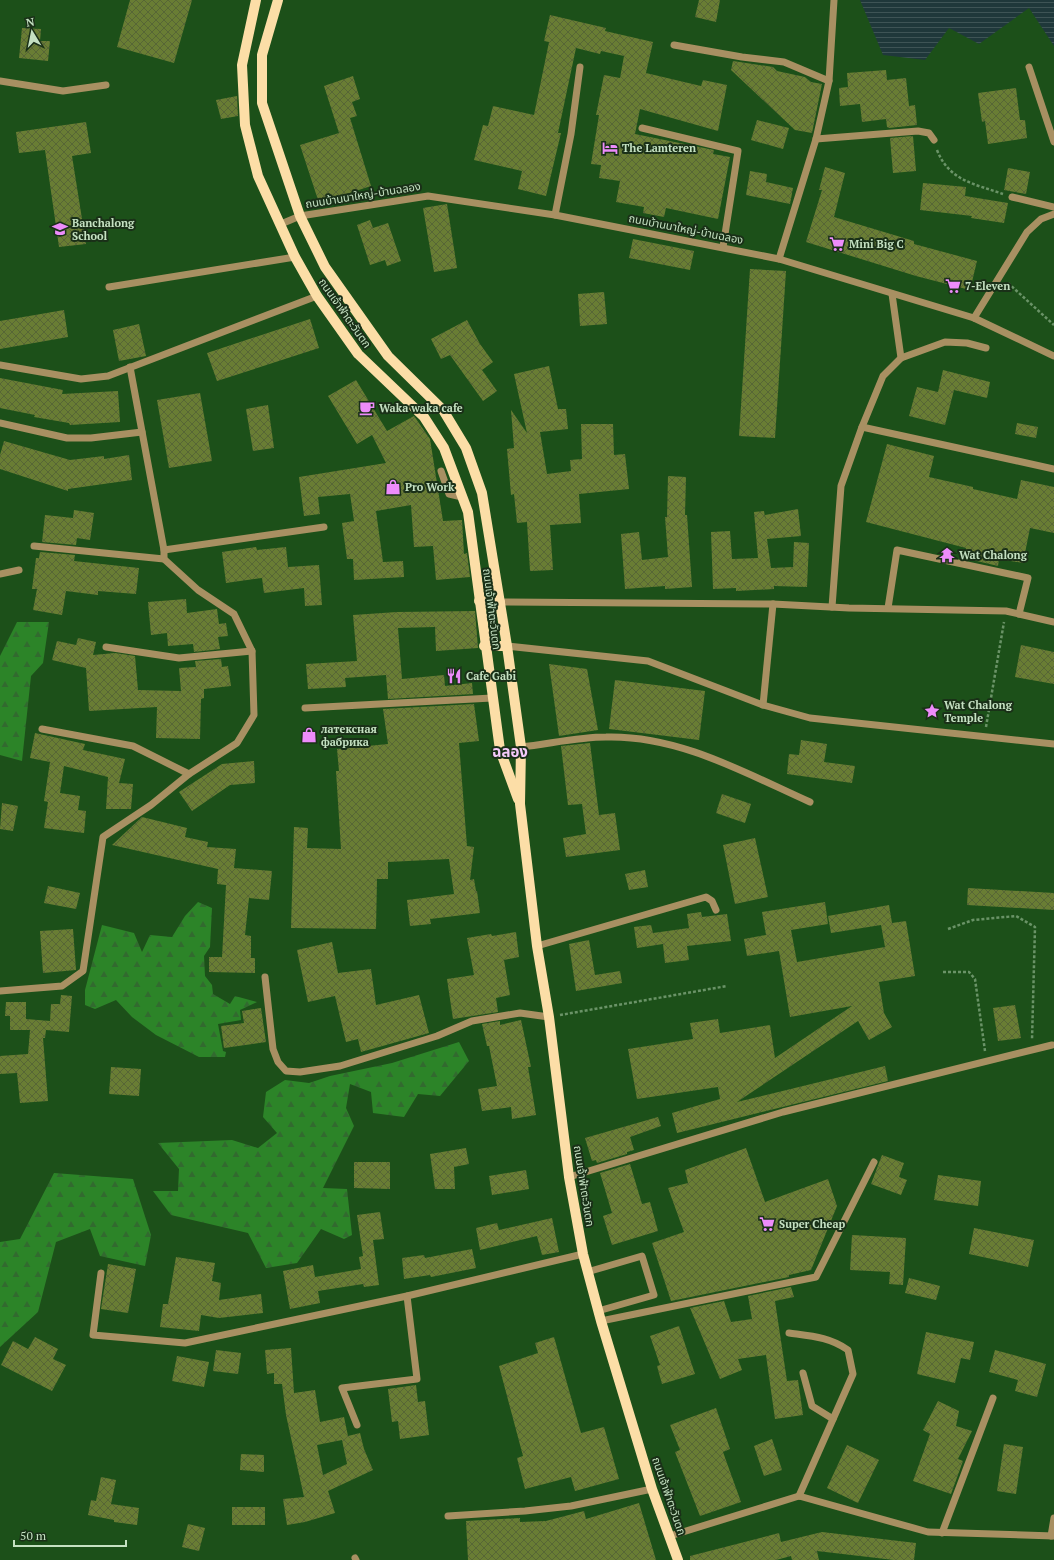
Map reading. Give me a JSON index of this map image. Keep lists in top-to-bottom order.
{
  "streets": {
    "main road": ["ถนนเจ้าฟ้าตะวันตก"],
    "street": ["ถนนบ้านนาใหญ่-บ้านฉลอง"]
  },
  "crossings": [
    ["ถนนบ้านนาใหญ่-บ้านฉลอง", "ถนนเจ้าฟ้าตะวันตก"]
  ],
  "districts": ["ฉลอง"],
  "places": {
    "hotel": ["The Lamteren"],
    "school or university": ["Banchalong School"],
    "supermarket": ["Mini Big C", "7-Eleven", "Super Cheap"],
    "cafe": ["Waka waka cafe"],
    "shop": ["Pro Work", "латексная фабрика"],
    "temple": ["Wat Chalong"],
    "restaurant": ["Cafe Gabi"],
    "place": ["Wat Chalong Temple"]
  },
  "scale_bar": "50 m",
  "north": "top"
}
